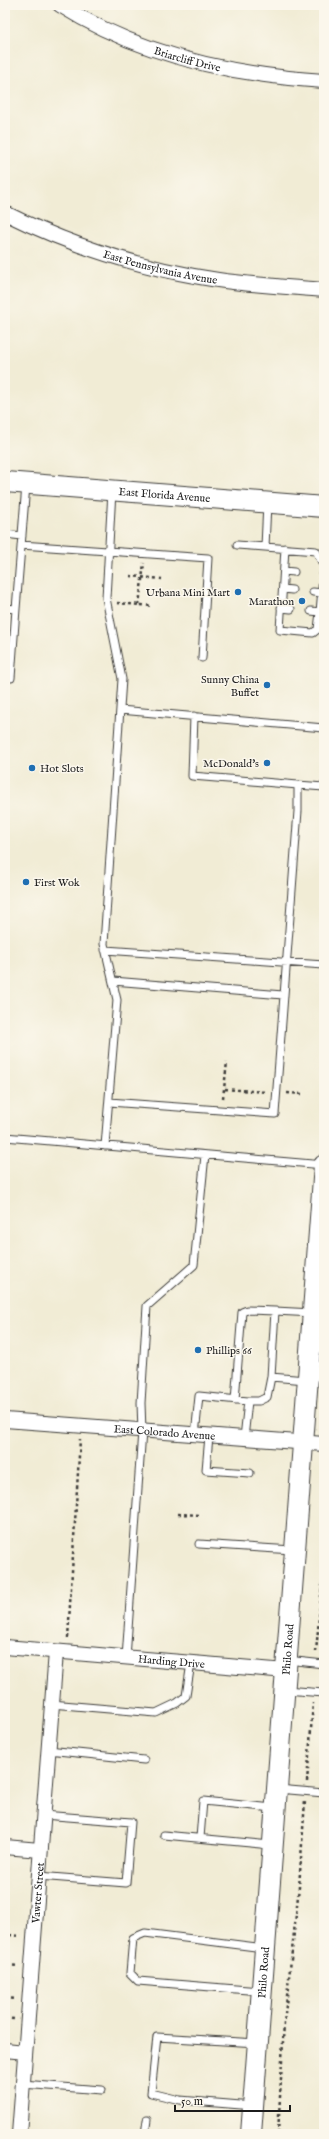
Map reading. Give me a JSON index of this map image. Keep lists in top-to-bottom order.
{
  "streets": {
    "main road": ["East Florida Avenue", "Philo Road"],
    "street": [
      "Briarcliff Drive",
      "East Pennsylvania Avenue",
      "East Colorado Avenue",
      "Harding Drive",
      "Vawter Street"
    ]
  },
  "crossings": [
    ["East Colorado Avenue", "Philo Road"],
    ["Philo Road", "Harding Drive"],
    ["Harding Drive", "Vawter Street"]
  ],
  "places": [
    "Urbana Mini Mart",
    "Marathon",
    "Sunny China Buffet",
    "McDonald's",
    "Hot Slots",
    "First Wok",
    "Phillips 66"
  ],
  "scale_bar": "50 m"
}
